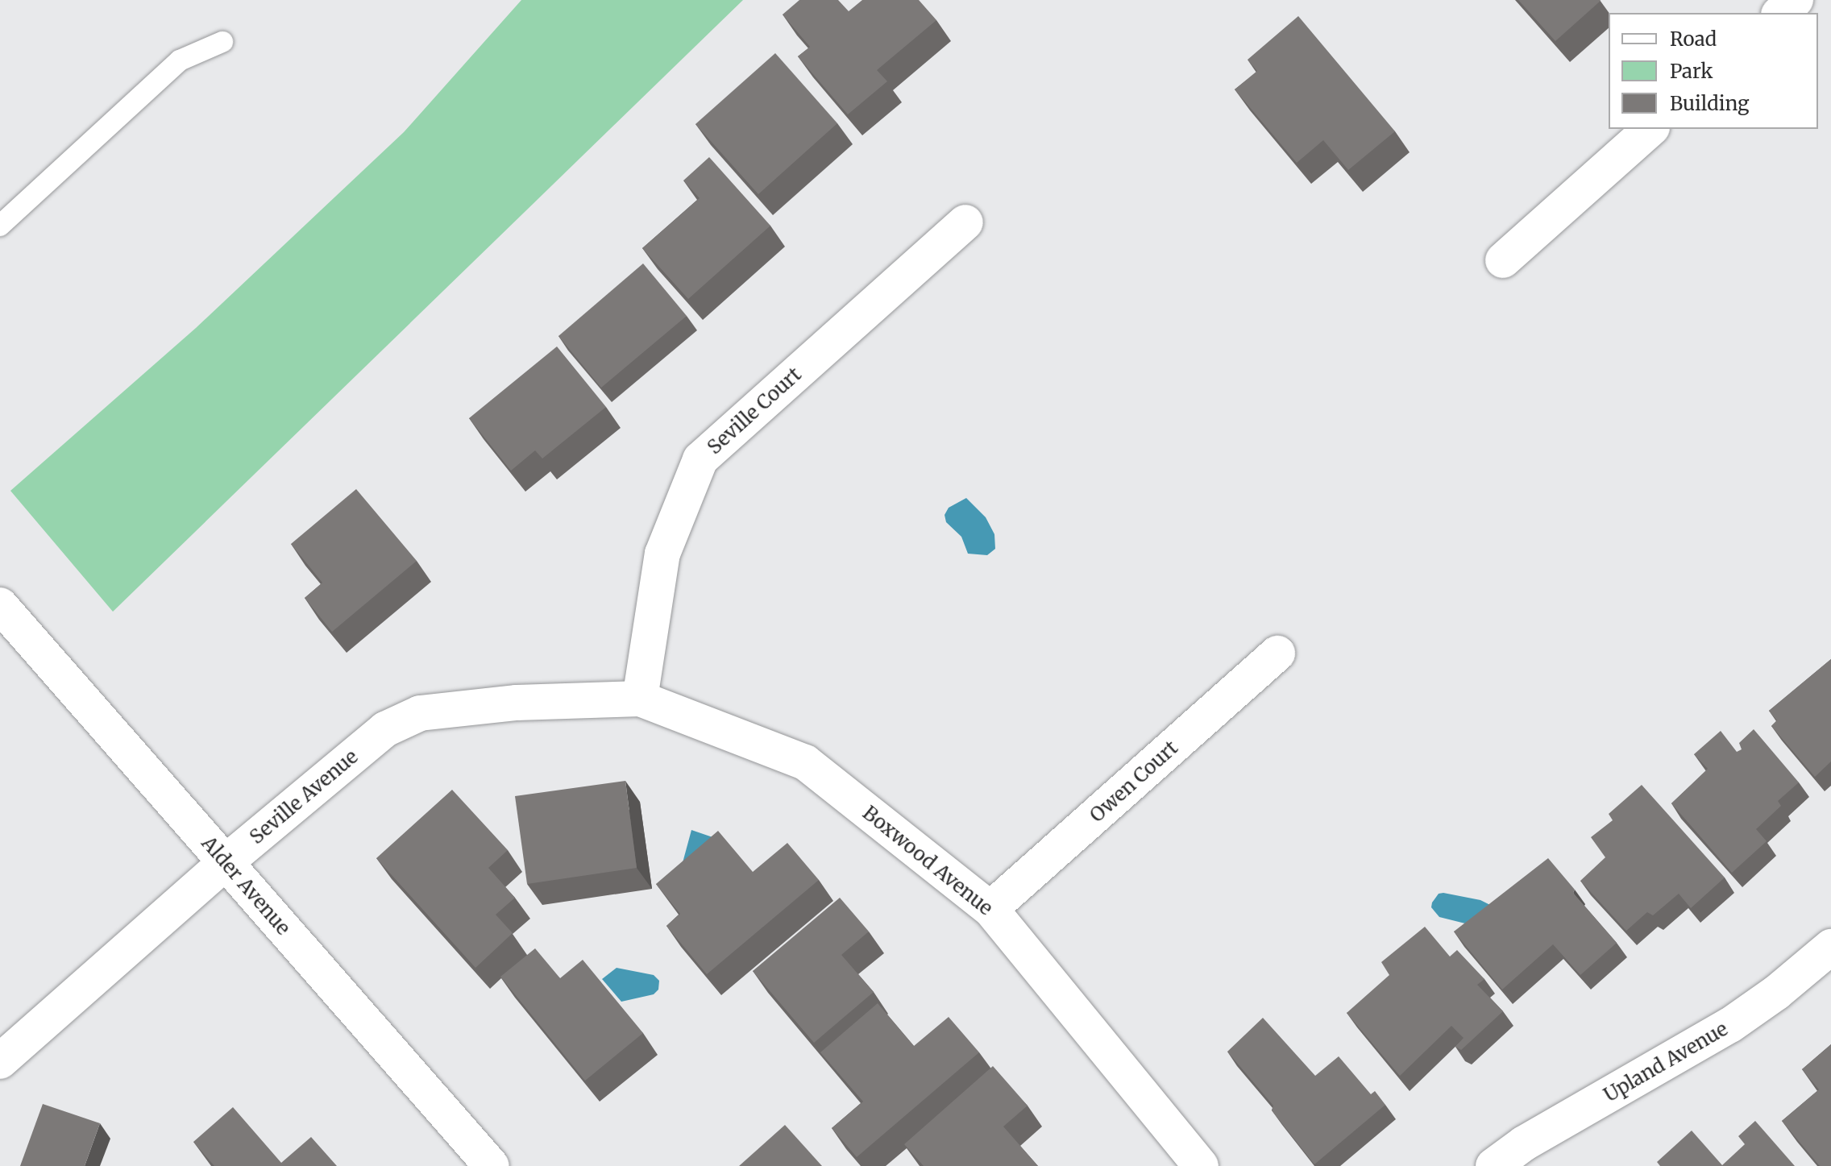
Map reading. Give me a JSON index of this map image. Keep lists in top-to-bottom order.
{
  "streets": {
    "street": [
      "Seville Court",
      "Owen Court",
      "Seville Avenue",
      "Boxwood Avenue",
      "Alder Avenue",
      "Upland Avenue"
    ]
  },
  "crossings": [
    ["Seville Court", "Seville Avenue"],
    ["Seville Court", "Boxwood Avenue"],
    ["Owen Court", "Boxwood Avenue"],
    ["Seville Avenue", "Boxwood Avenue"],
    ["Seville Avenue", "Alder Avenue"]
  ],
  "legend": ["Road", "Park", "Building"]
}
